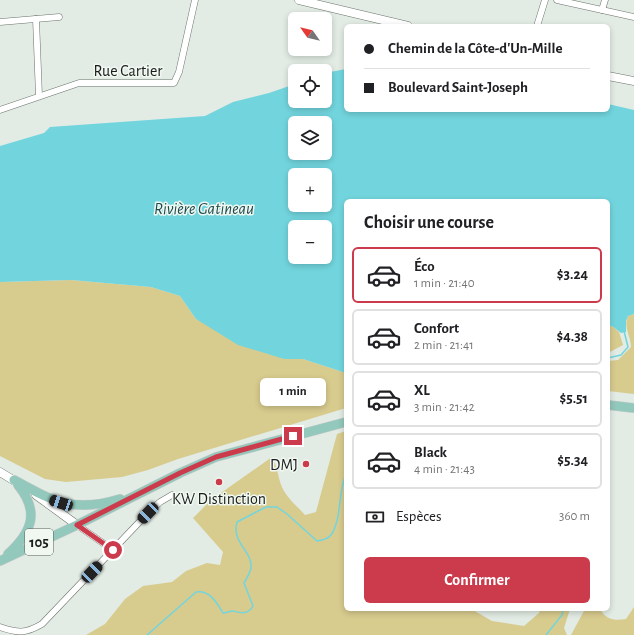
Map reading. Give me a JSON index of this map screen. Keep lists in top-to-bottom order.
{
  "streets": {
    "main road": ["105"],
    "street": ["Rue Cartier"]
  },
  "water": ["Rivière Gatineau"],
  "places": ["DMJ", "KW Distinction"],
  "north": "top left",
  "page": {
    "map_buttons": ["+", "−"],
    "banner": ["Chemin de la Côte-d'Un-Mille", "Boulevard Saint-Joseph"],
    "heading": "Choisir une course",
    "list": [
      {
        "name": "Éco",
        "note": "1 min · 21:40",
        "value": "$3.24"
      },
      {
        "name": "Confort",
        "note": "2 min · 21:41",
        "value": "$4.38"
      },
      {
        "name": "XL",
        "note": "3 min · 21:42",
        "value": "$5.51"
      },
      {
        "name": "Black",
        "note": "4 min · 21:43",
        "value": "$5.34"
      }
    ],
    "bubble": "1 min",
    "pay": ["Espèces", "360 m"],
    "buttons": "Confirmer"
  }
}
